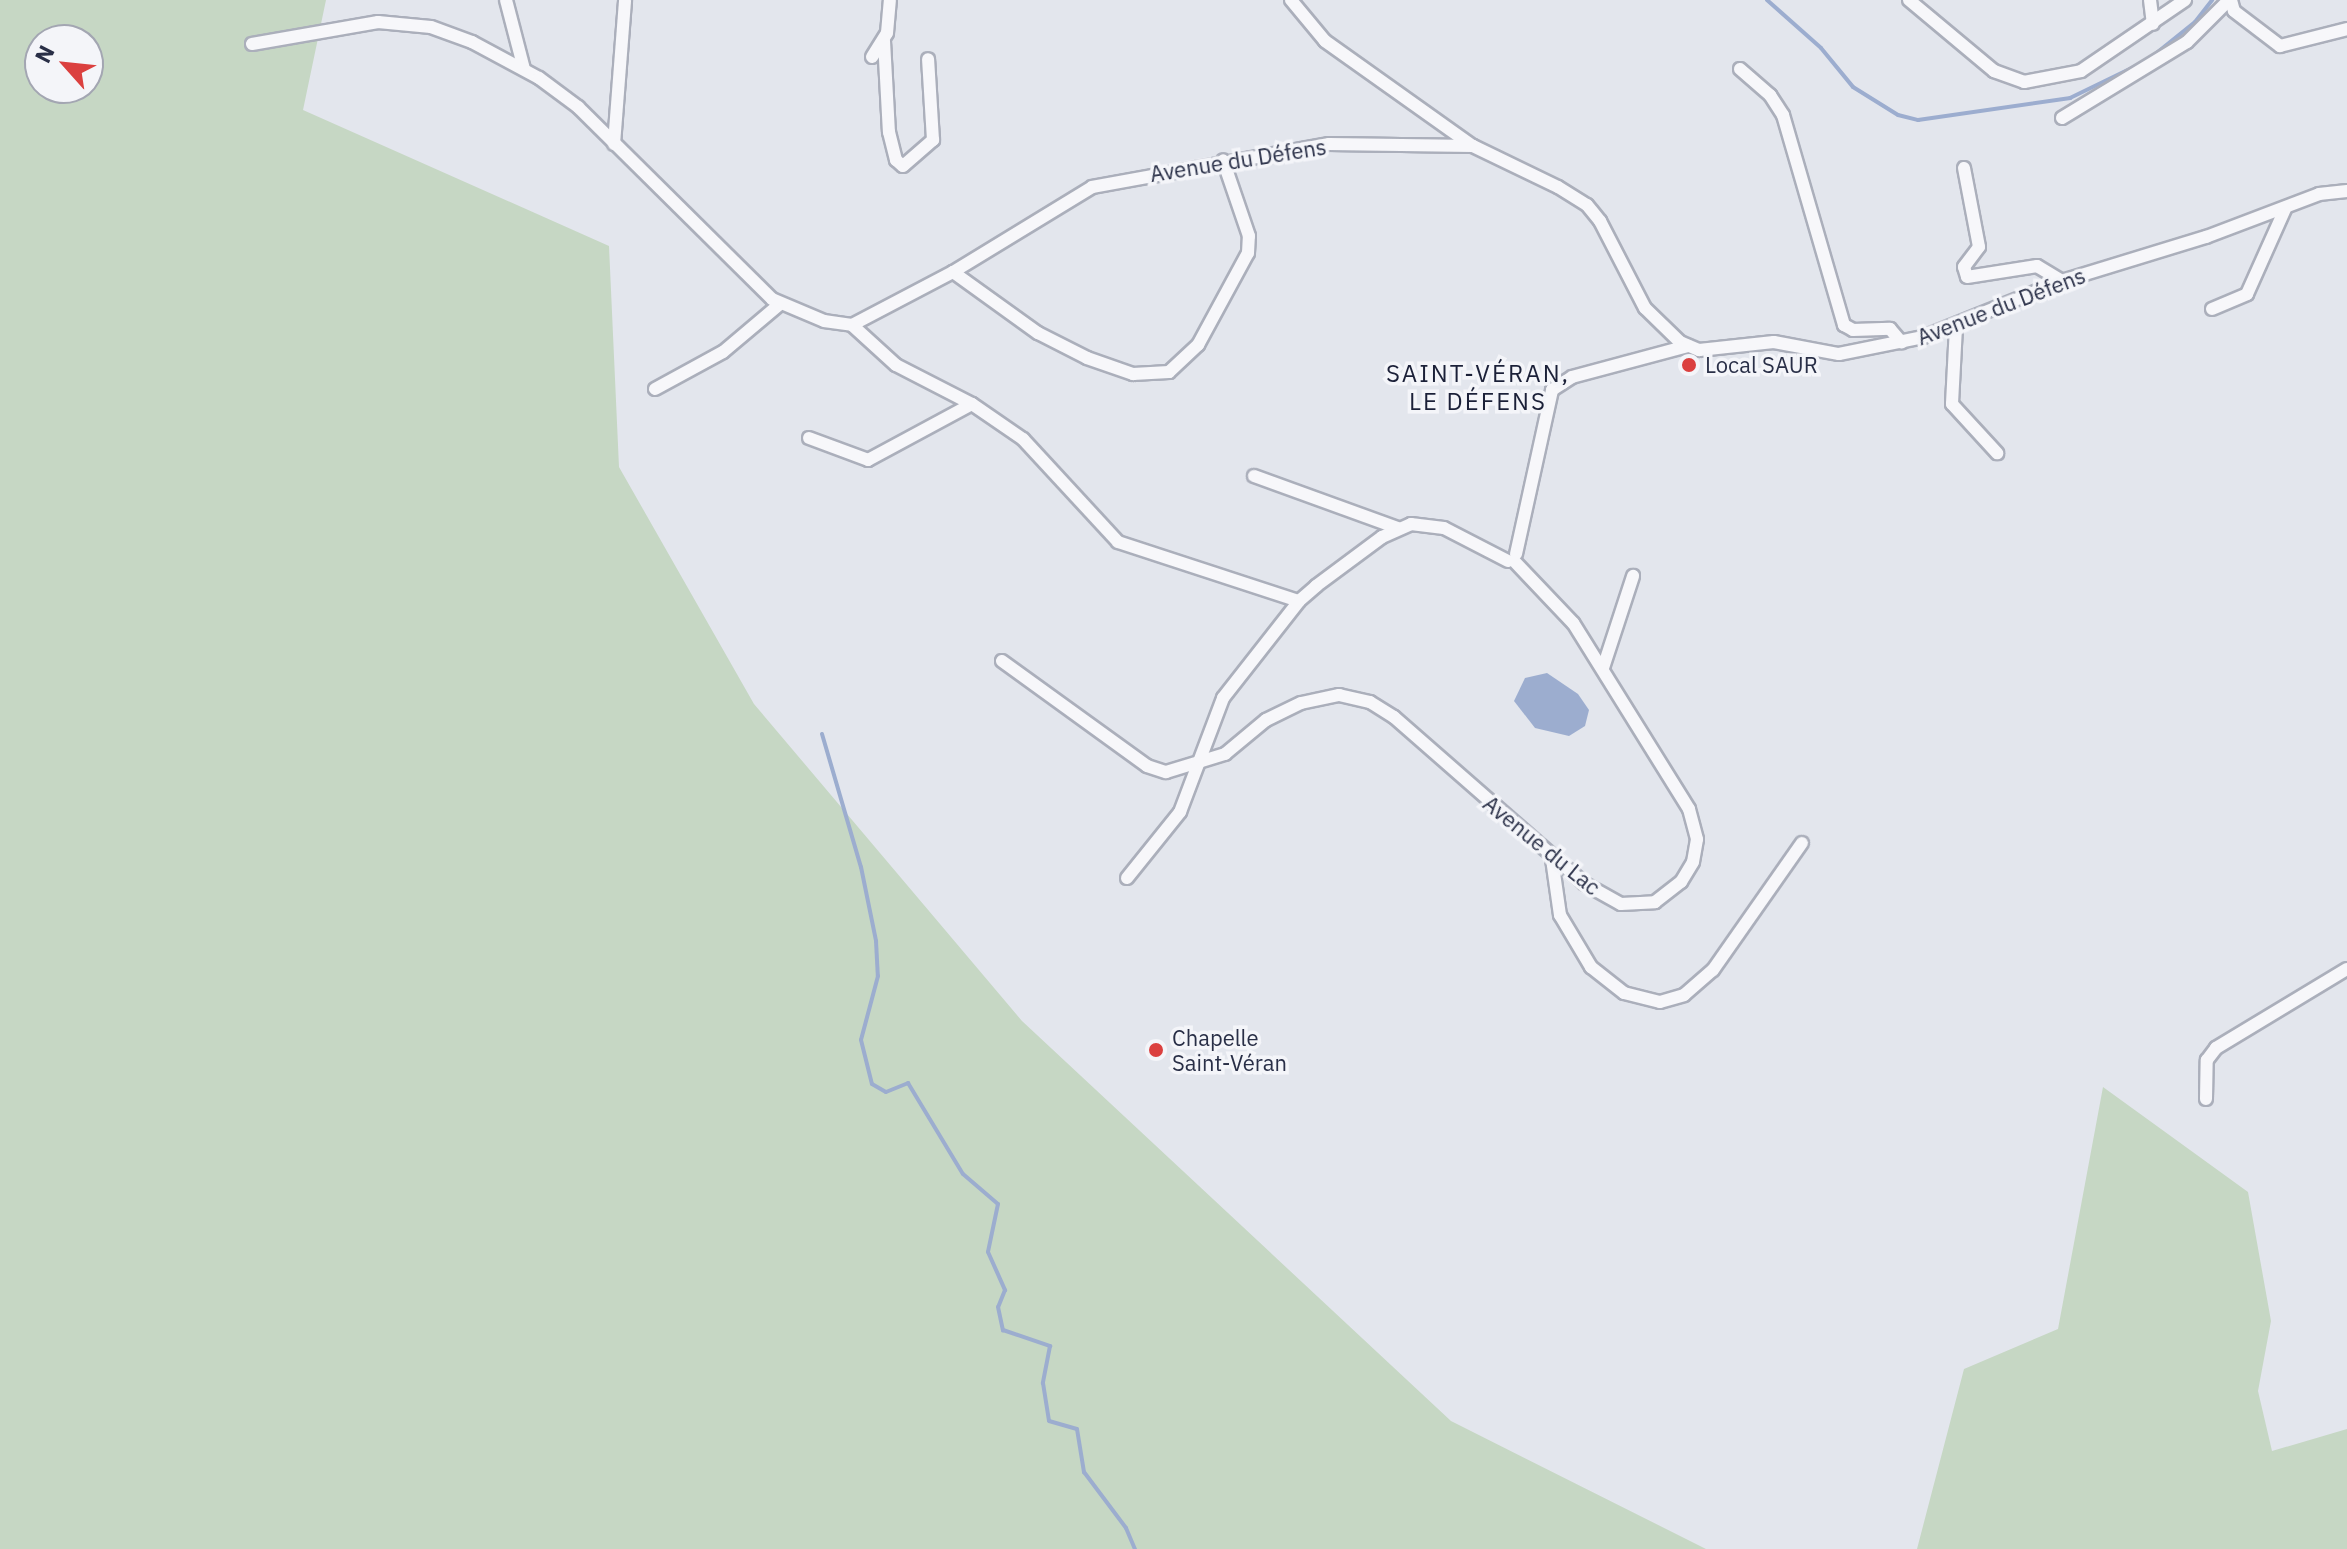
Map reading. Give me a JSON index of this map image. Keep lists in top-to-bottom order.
{
  "streets": {
    "street": ["Avenue du Défens", "Avenue du Lac"]
  },
  "districts": ["SAINT-VÉRAN, LE DÉFENS"],
  "places": ["Local SAUR", "Chapelle Saint-Véran"],
  "north": "top left"
}
